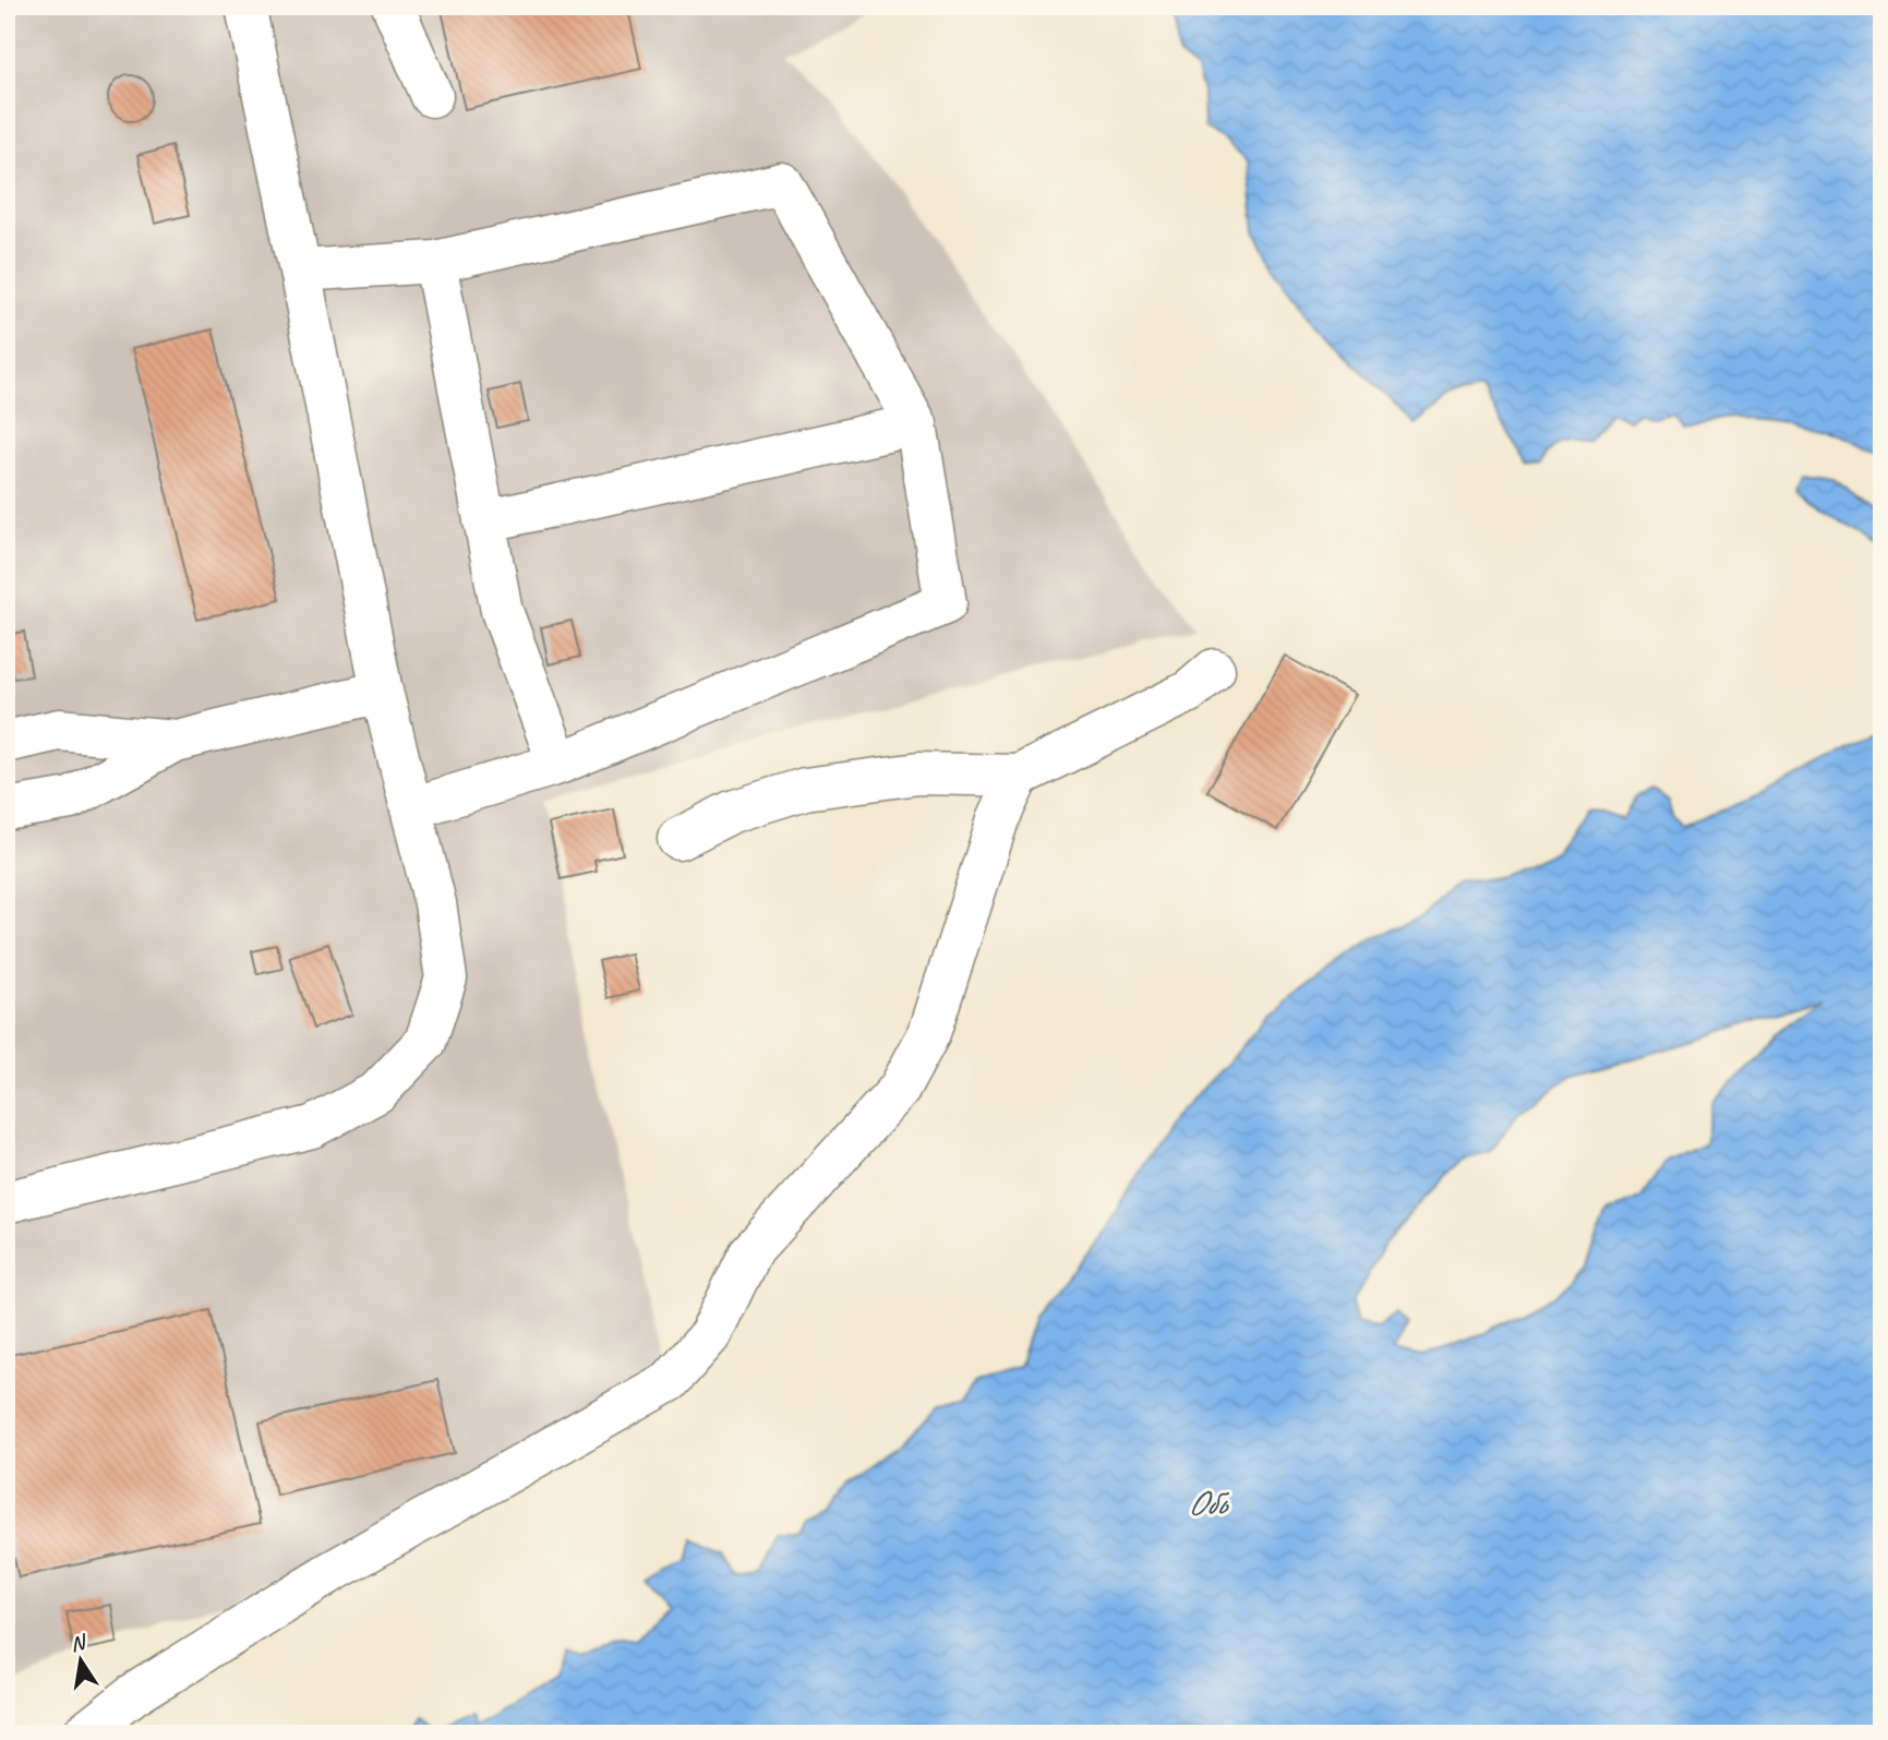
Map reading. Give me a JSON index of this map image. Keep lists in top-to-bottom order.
{
  "water": ["Обь"],
  "north": "top"
}
